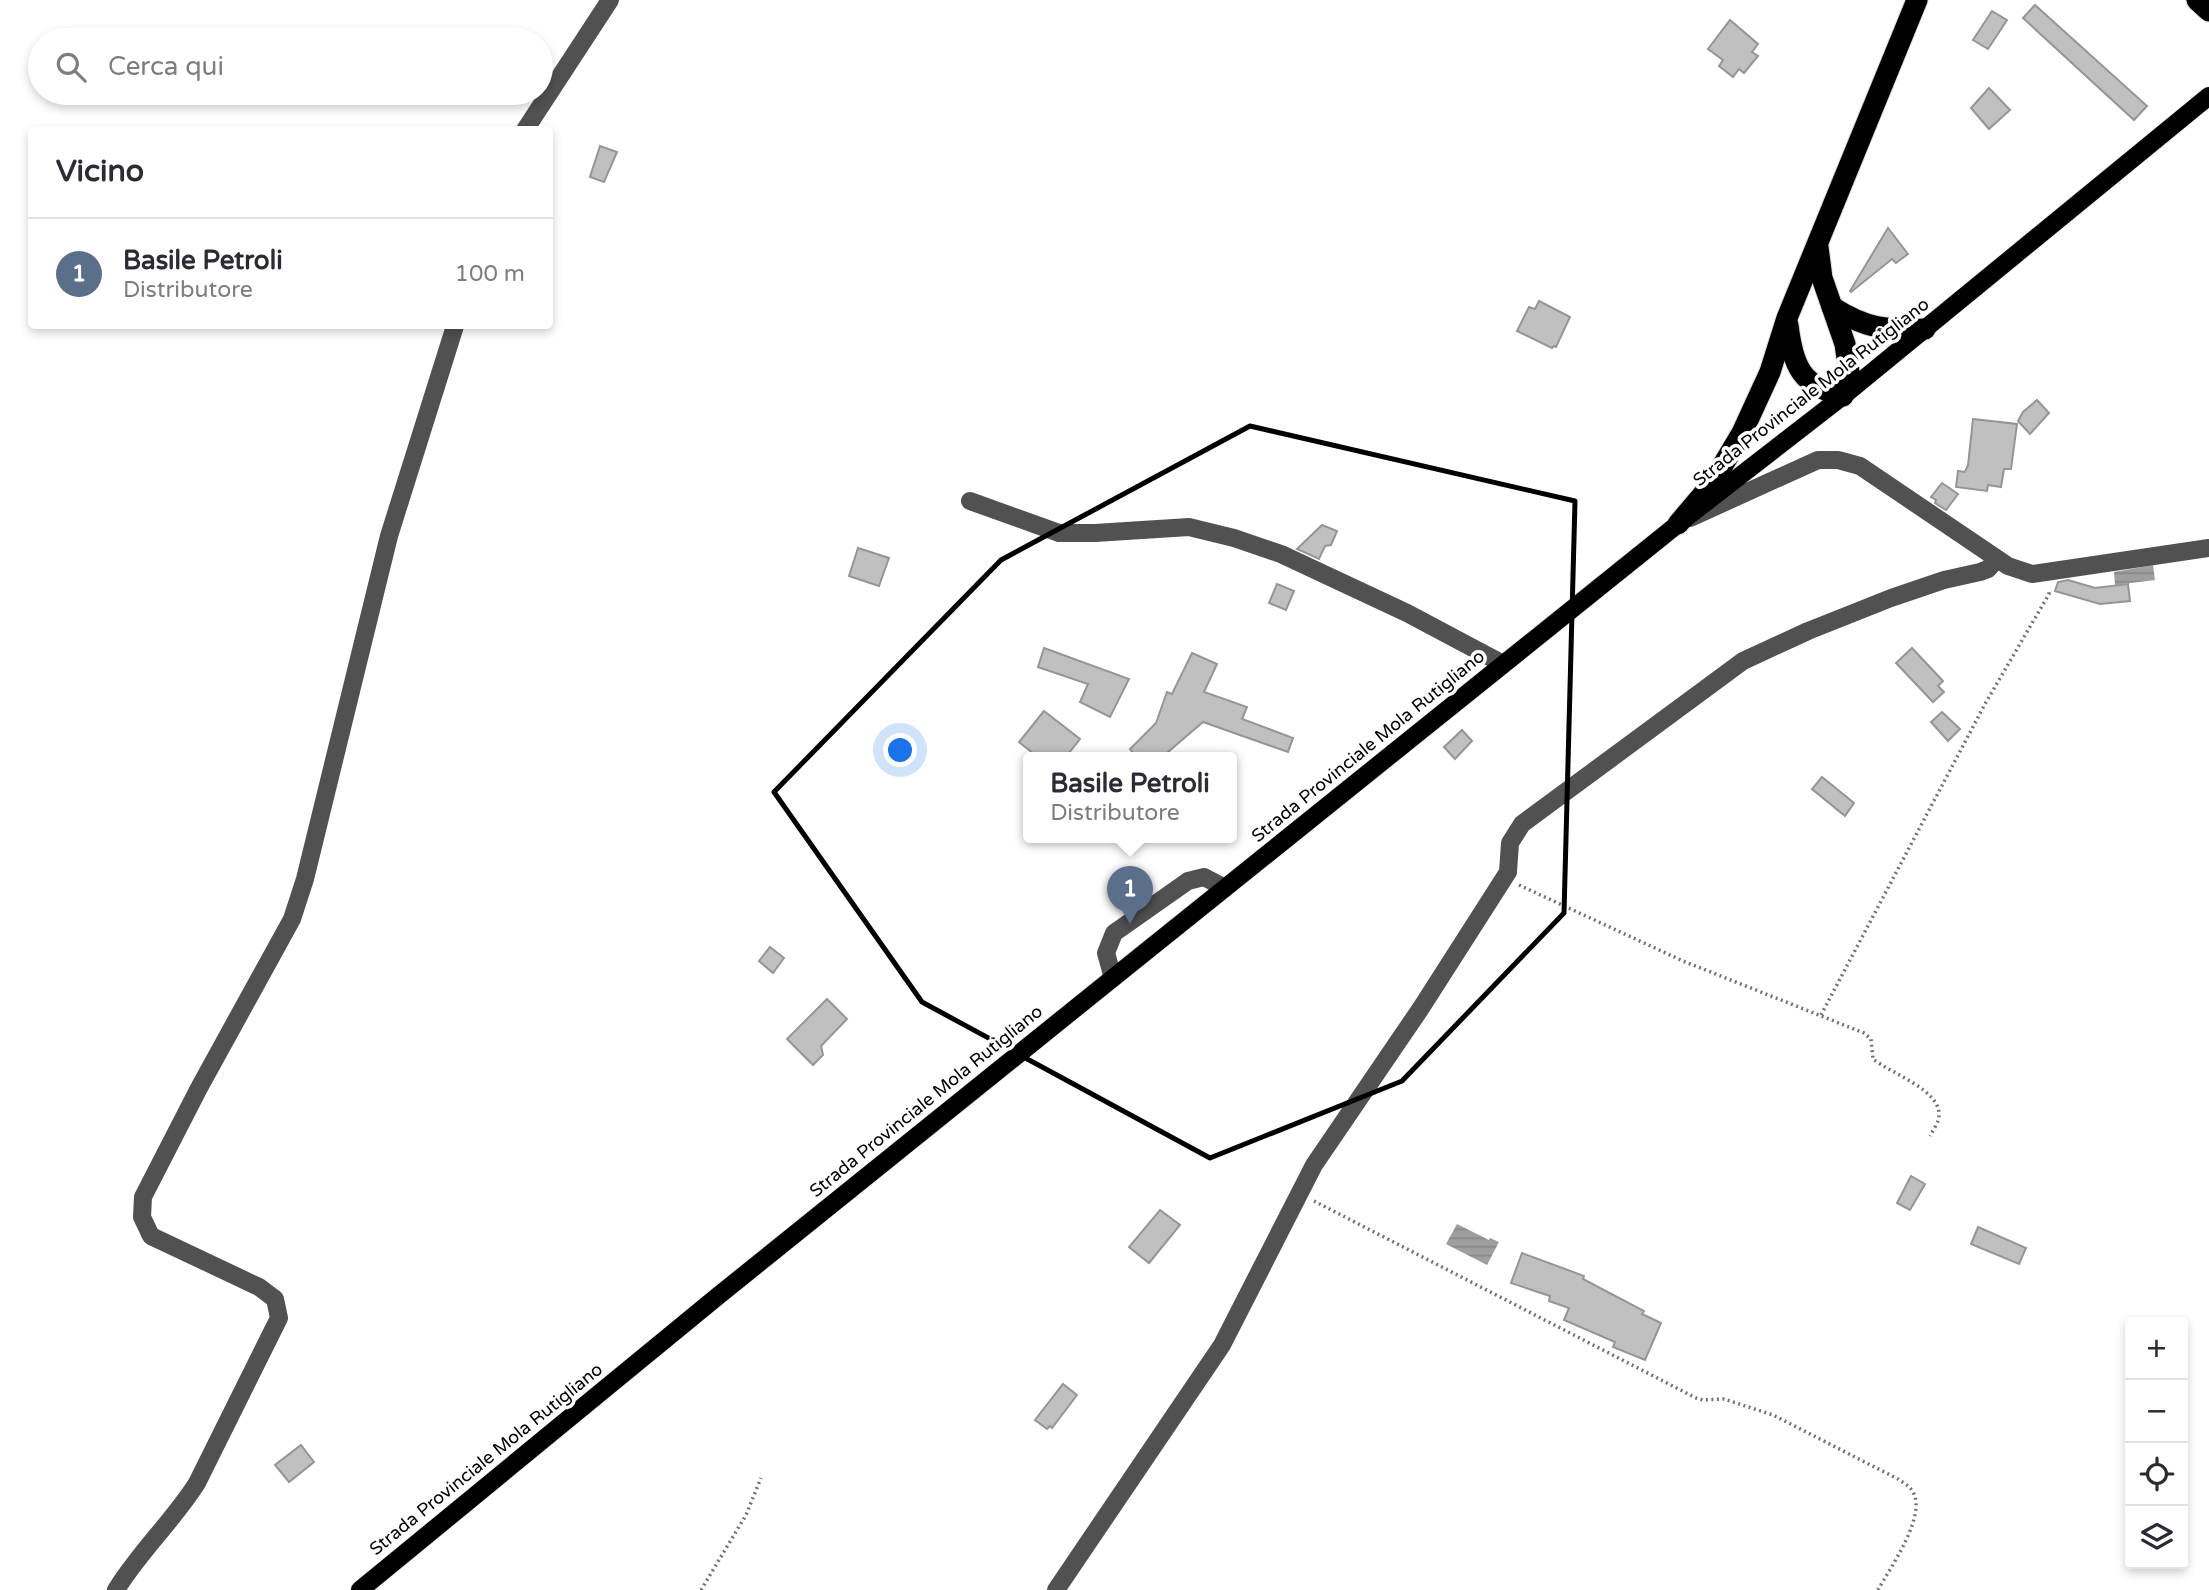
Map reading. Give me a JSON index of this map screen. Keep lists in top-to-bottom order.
{
  "streets": {
    "main road": ["Strada Provinciale Mola Rutigliano"]
  },
  "page": {
    "search": "Cerca qui",
    "heading": "Vicino",
    "list": [
      {
        "mark": "1",
        "name": "Basile Petroli",
        "note": "Distributore",
        "value": "100 m"
      }
    ],
    "popup": ["Basile Petroli", "Distributore"],
    "pins": "1",
    "map_buttons": ["+", "−"]
  }
}
